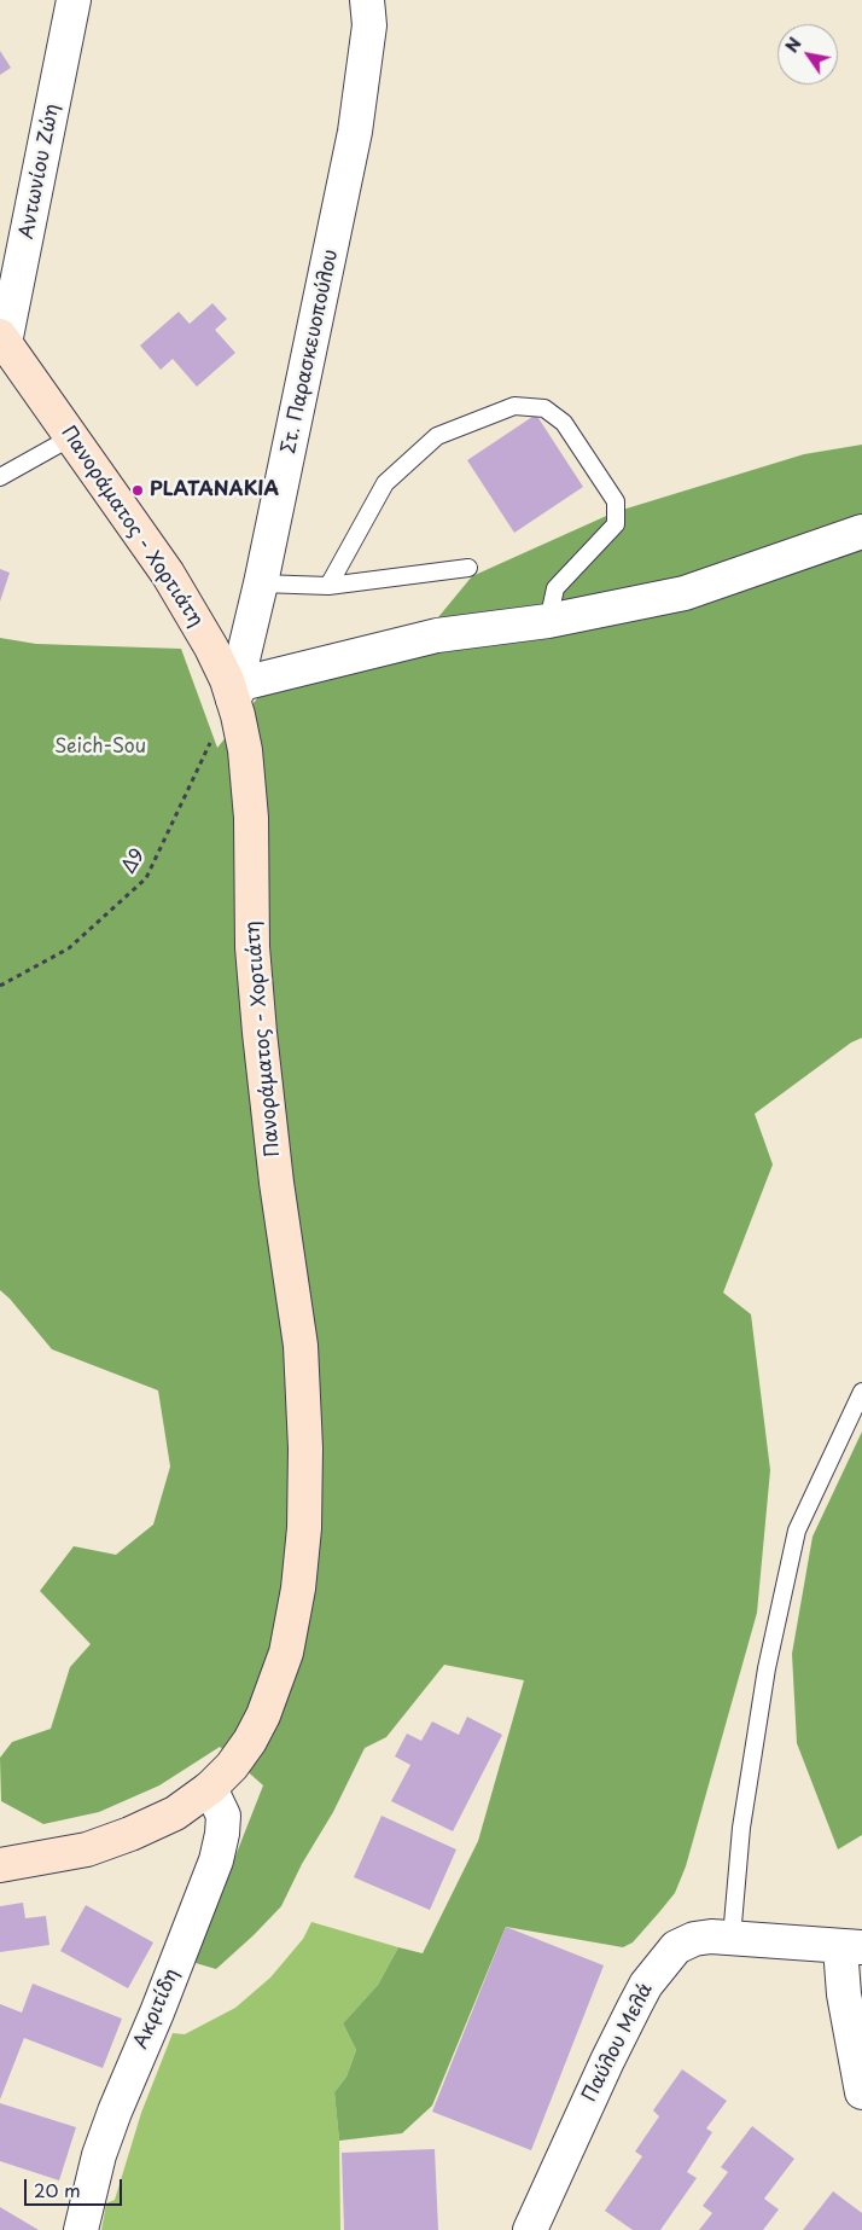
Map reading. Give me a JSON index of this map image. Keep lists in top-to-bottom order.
{
  "streets": {
    "main road": ["Πανοράματος - Χορτιάτη"],
    "street": [
      "Αντωνίου Ζώη",
      "Στ. Παρασκευοπούλου",
      "Ακριτίδη",
      "Παύλου Μελά"
    ],
    "path": ["Δ9"]
  },
  "crossings": [
    ["Αντωνίου Ζώη", "Πανοράματος - Χορτιάτη"],
    ["Στ. Παρασκευοπούλου", "Πανοράματος - Χορτιάτη"],
    ["Στ. Παρασκευοπούλου", "Δ9"],
    ["Πανοράματος - Χορτιάτη", "Δ9"],
    ["Πανοράματος - Χορτιάτη", "Ακριτίδη"]
  ],
  "parks": ["Seich-Sou"],
  "places": ["PLATANAKIA"],
  "scale_bar": "20 m",
  "north": "top left"
}
